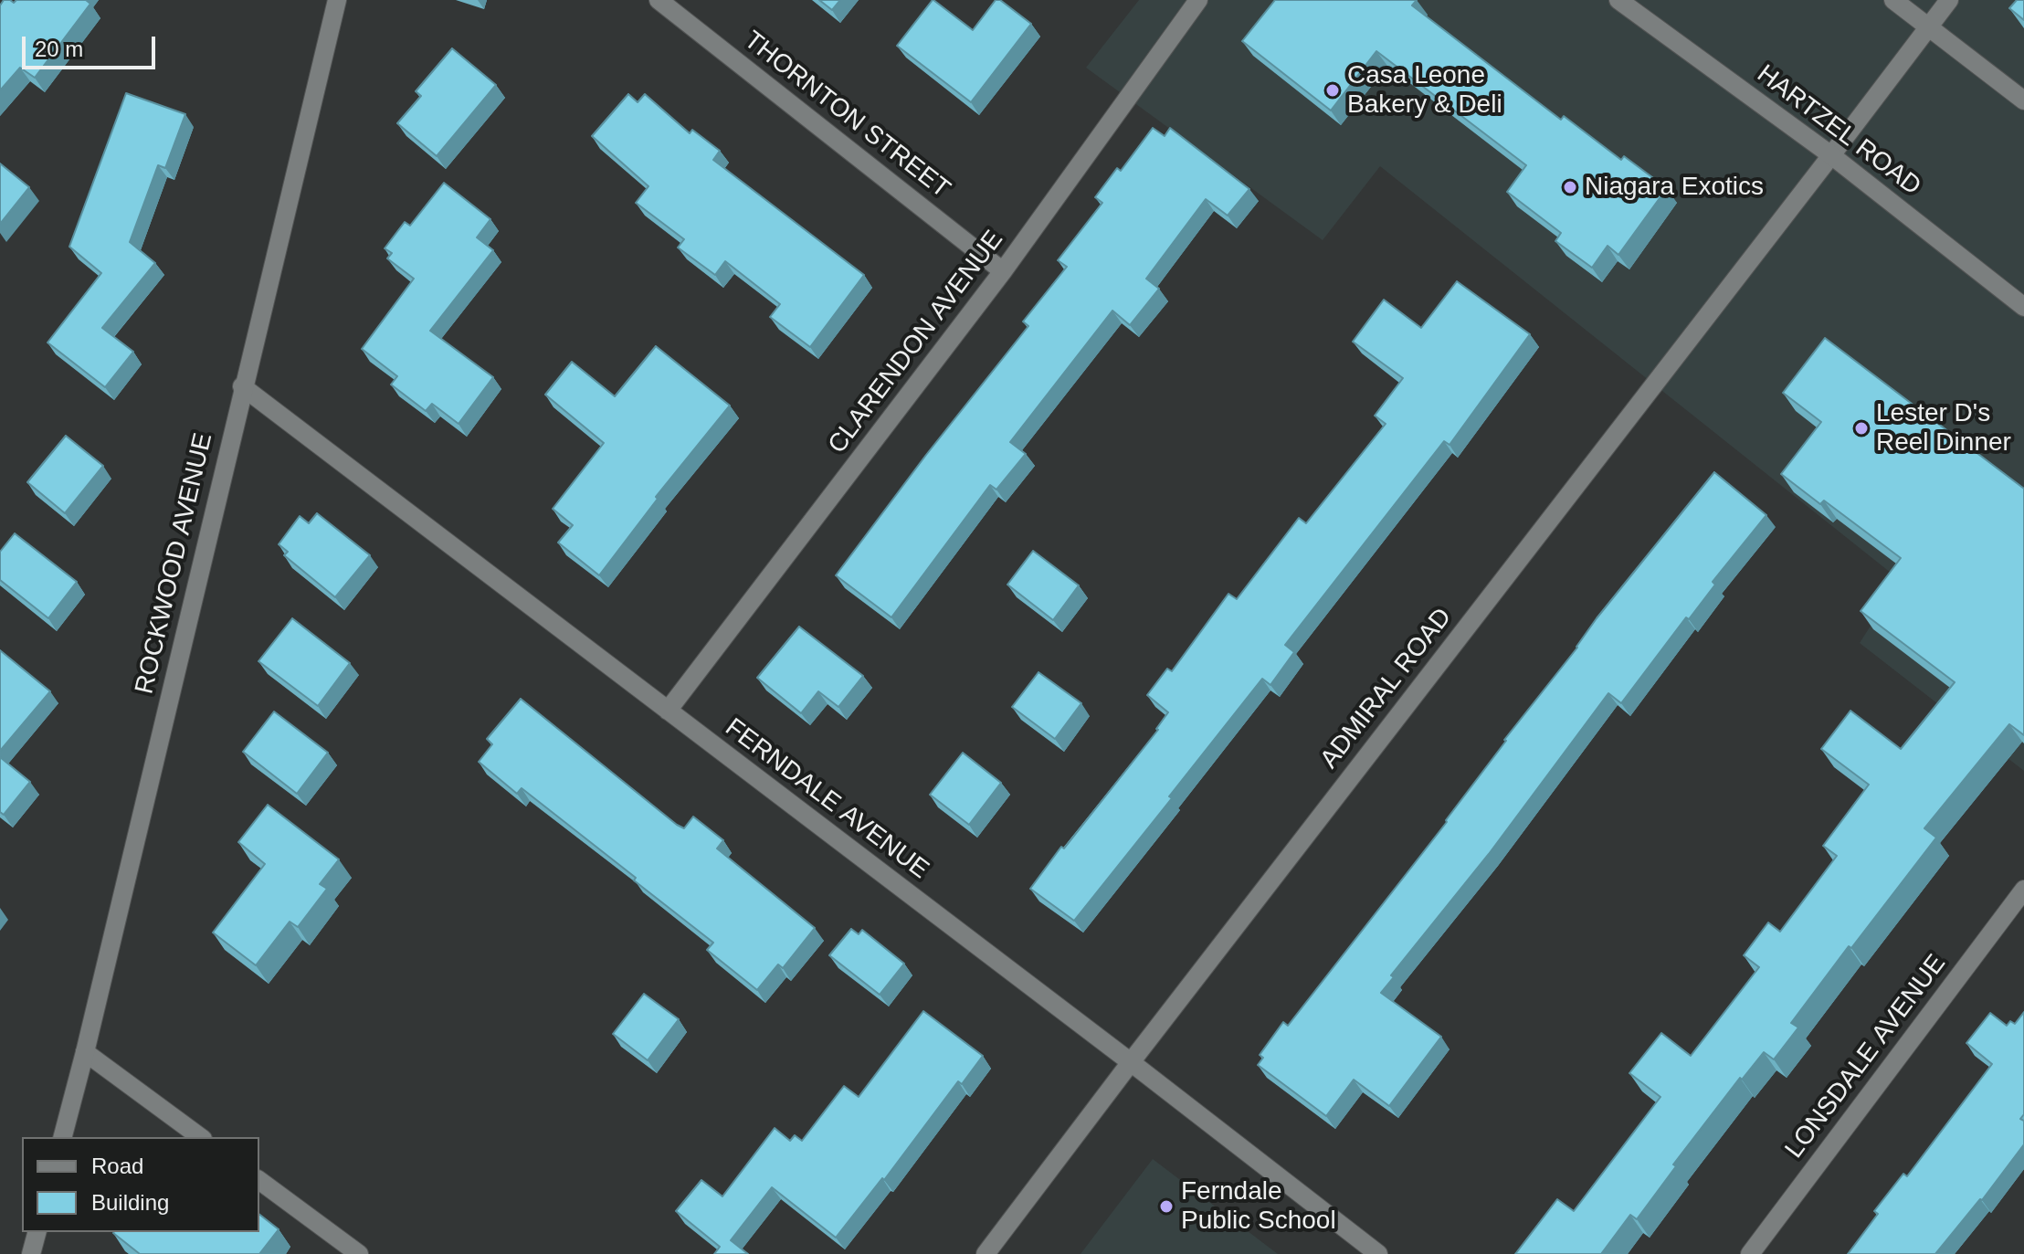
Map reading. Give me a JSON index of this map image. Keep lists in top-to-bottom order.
{
  "streets": {
    "street": [
      "THORNTON STREET",
      "HARTZEL ROAD",
      "CLARENDON AVENUE",
      "ROCKWOOD AVENUE",
      "ADMIRAL ROAD",
      "FERNDALE AVENUE",
      "LONSDALE AVENUE"
    ]
  },
  "crossings": [
    ["THORNTON STREET", "CLARENDON AVENUE"],
    ["HARTZEL ROAD", "ADMIRAL ROAD"],
    ["CLARENDON AVENUE", "FERNDALE AVENUE"],
    ["ROCKWOOD AVENUE", "FERNDALE AVENUE"],
    ["ADMIRAL ROAD", "FERNDALE AVENUE"]
  ],
  "places": [
    "Casa Leone Bakery & Deli",
    "Niagara Exotics",
    "Lester D's Reel Dinner",
    "Ferndale Public School"
  ],
  "legend": ["Road", "Building"],
  "scale_bar": "20 m"
}
